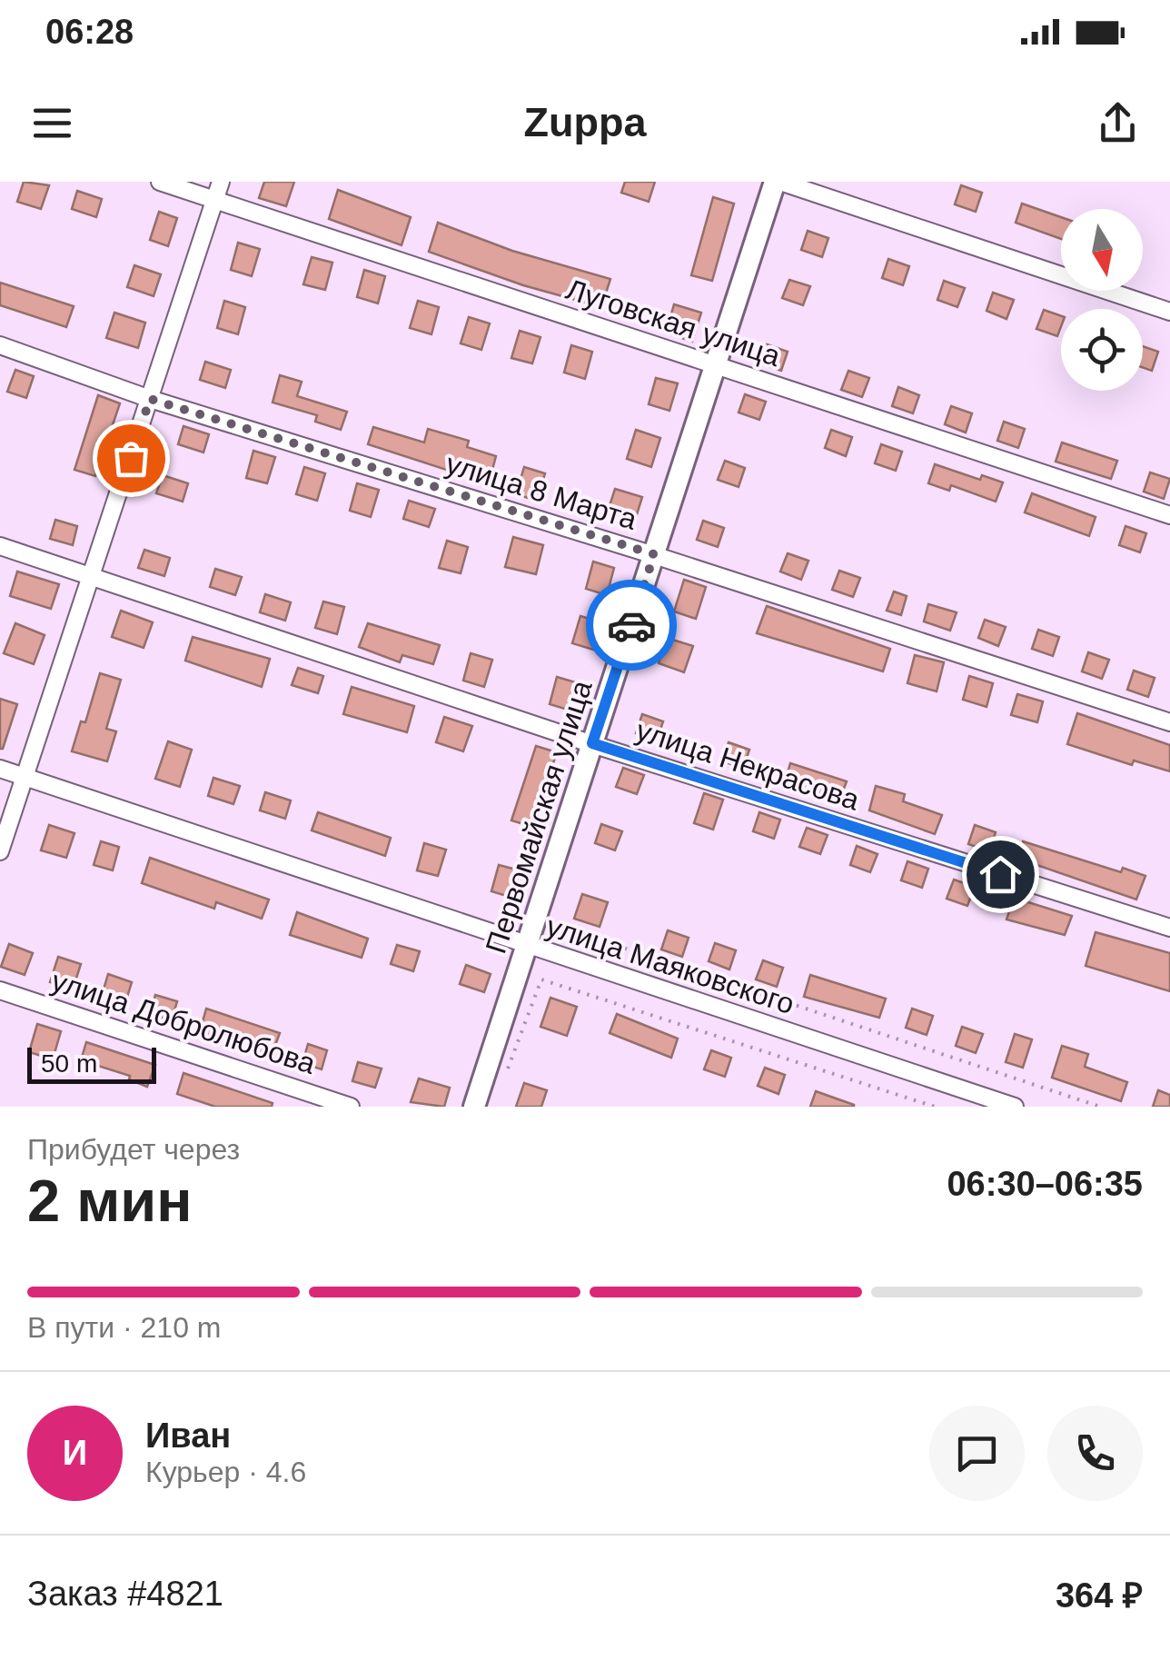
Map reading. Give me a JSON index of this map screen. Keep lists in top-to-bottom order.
{
  "streets": {
    "street": [
      "Луговская улица",
      "улица 8 Марта",
      "улица Некрасова",
      "Первомайская улица",
      "улица Маяковского",
      "улица Добролюбова"
    ]
  },
  "crossings": [
    ["Луговская улица", "Первомайская улица"],
    ["улица 8 Марта", "Первомайская улица"],
    ["улица Некрасова", "Первомайская улица"],
    ["Первомайская улица", "улица Маяковского"]
  ],
  "scale_bar": "50 m",
  "north": "bottom",
  "page": {
    "status": "06:28",
    "header": "Zuppa",
    "scale": "50 m",
    "heading": ["2 мин", "Прибудет через", "06:30–06:35"],
    "panel": [
      "Иван",
      "Курьер · 4.6",
      "Заказ #4821",
      "364 ₽"
    ],
    "bar": "В пути · 210 m",
    "round": "И"
  }
}
